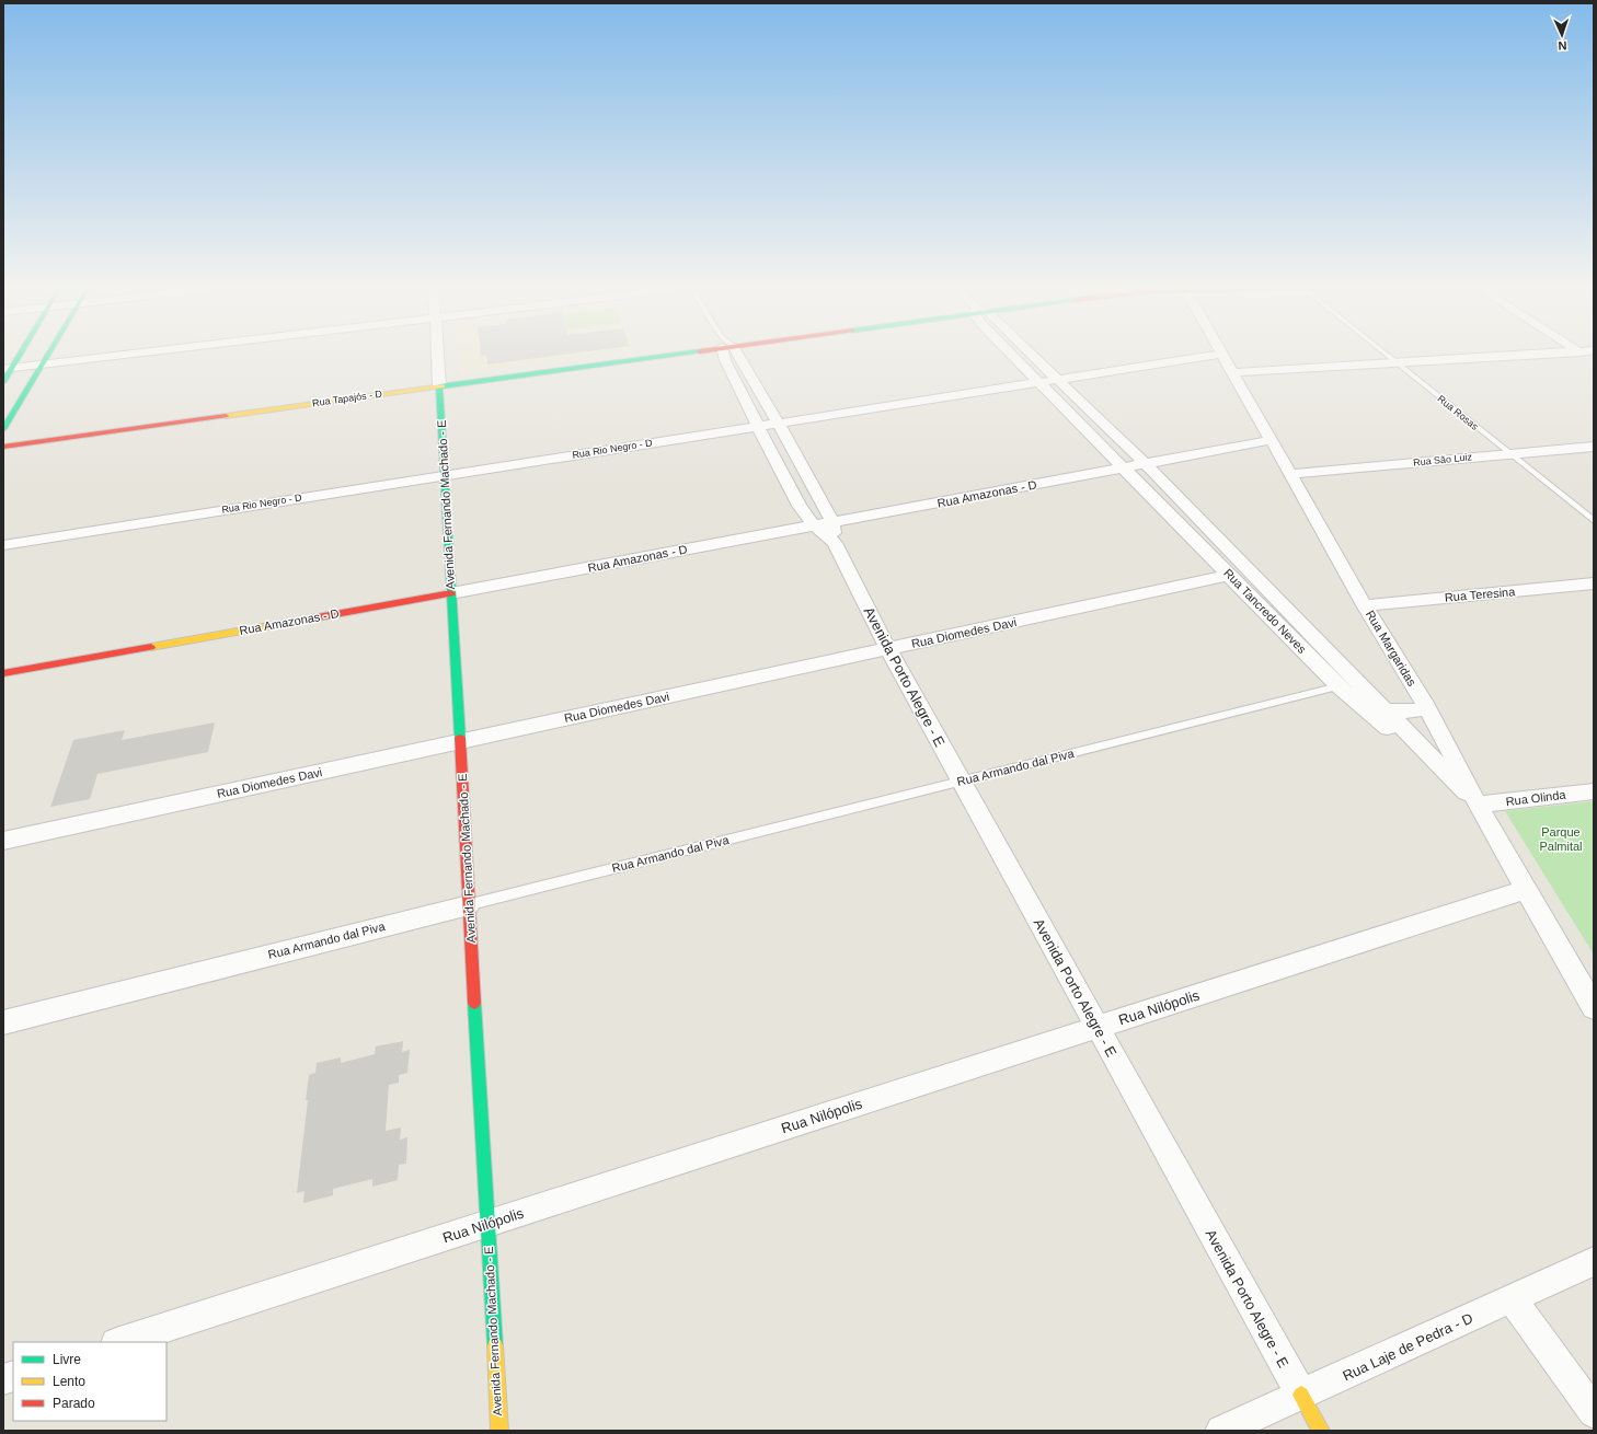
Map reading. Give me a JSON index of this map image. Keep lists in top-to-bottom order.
{
  "streets": {
    "street": [
      "Rua Tapajós - D",
      "Rua Rio Negro - D",
      "Rua São Luiz",
      "Rua Amazonas - D",
      "Avenida Fernando Machado - E",
      "Rua Teresina",
      "Rua Tancredo Neves",
      "Rua Diomedes Davi",
      "Rua Margaridas",
      "Avenida Porto Alegre - E",
      "Rua Armando dal Piva",
      "Rua Olinda",
      "Rua Nilópolis",
      "Rua Laje de Pedra - D"
    ],
    "lane": ["Rua Rosas"]
  },
  "crossings": [
    ["Rua Tapajós - D", "Avenida Fernando Machado - E"],
    ["Rua Rosas", "Rua São Luiz"],
    ["Rua Rio Negro - D", "Avenida Fernando Machado - E"],
    ["Rua Rio Negro - D", "Rua Tancredo Neves"],
    ["Rua Rio Negro - D", "Rua Margaridas"],
    ["Rua Rio Negro - D", "Avenida Porto Alegre - E"],
    ["Rua São Luiz", "Rua Margaridas"],
    ["Rua Amazonas - D", "Avenida Fernando Machado - E"],
    ["Rua Amazonas - D", "Rua Tancredo Neves"],
    ["Rua Amazonas - D", "Rua Margaridas"],
    ["Rua Amazonas - D", "Avenida Porto Alegre - E"],
    ["Avenida Fernando Machado - E", "Rua Diomedes Davi"],
    ["Avenida Fernando Machado - E", "Rua Armando dal Piva"],
    ["Avenida Fernando Machado - E", "Rua Nilópolis"],
    ["Rua Teresina", "Rua Margaridas"],
    ["Rua Tancredo Neves", "Rua Diomedes Davi"],
    ["Rua Tancredo Neves", "Rua Margaridas"],
    ["Rua Tancredo Neves", "Rua Armando dal Piva"],
    ["Rua Tancredo Neves", "Rua Olinda"],
    ["Rua Diomedes Davi", "Avenida Porto Alegre - E"],
    ["Rua Margaridas", "Rua Olinda"],
    ["Rua Margaridas", "Rua Nilópolis"],
    ["Avenida Porto Alegre - E", "Rua Armando dal Piva"],
    ["Avenida Porto Alegre - E", "Rua Nilópolis"],
    ["Avenida Porto Alegre - E", "Rua Laje de Pedra - D"]
  ],
  "parks": ["Parque Palmital"],
  "legend": ["Livre", "Lento", "Parado"],
  "north": "bottom"
}
